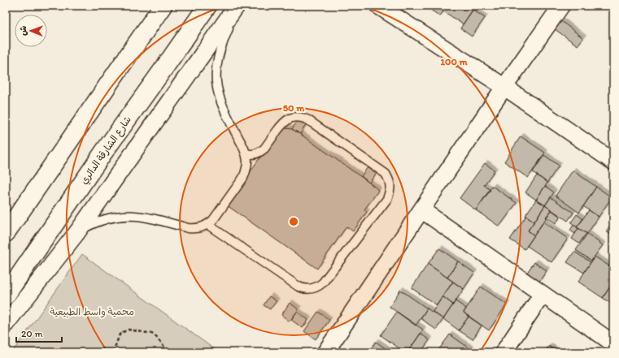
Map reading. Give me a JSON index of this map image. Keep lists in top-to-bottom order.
{
  "streets": {
    "highway": ["شارع الشارقة الدائري"]
  },
  "parks": ["محمية واسط الطبيعية"],
  "scale_bar": "20 m",
  "north": "left",
  "rings": ["100 m", "50 m"]
}
